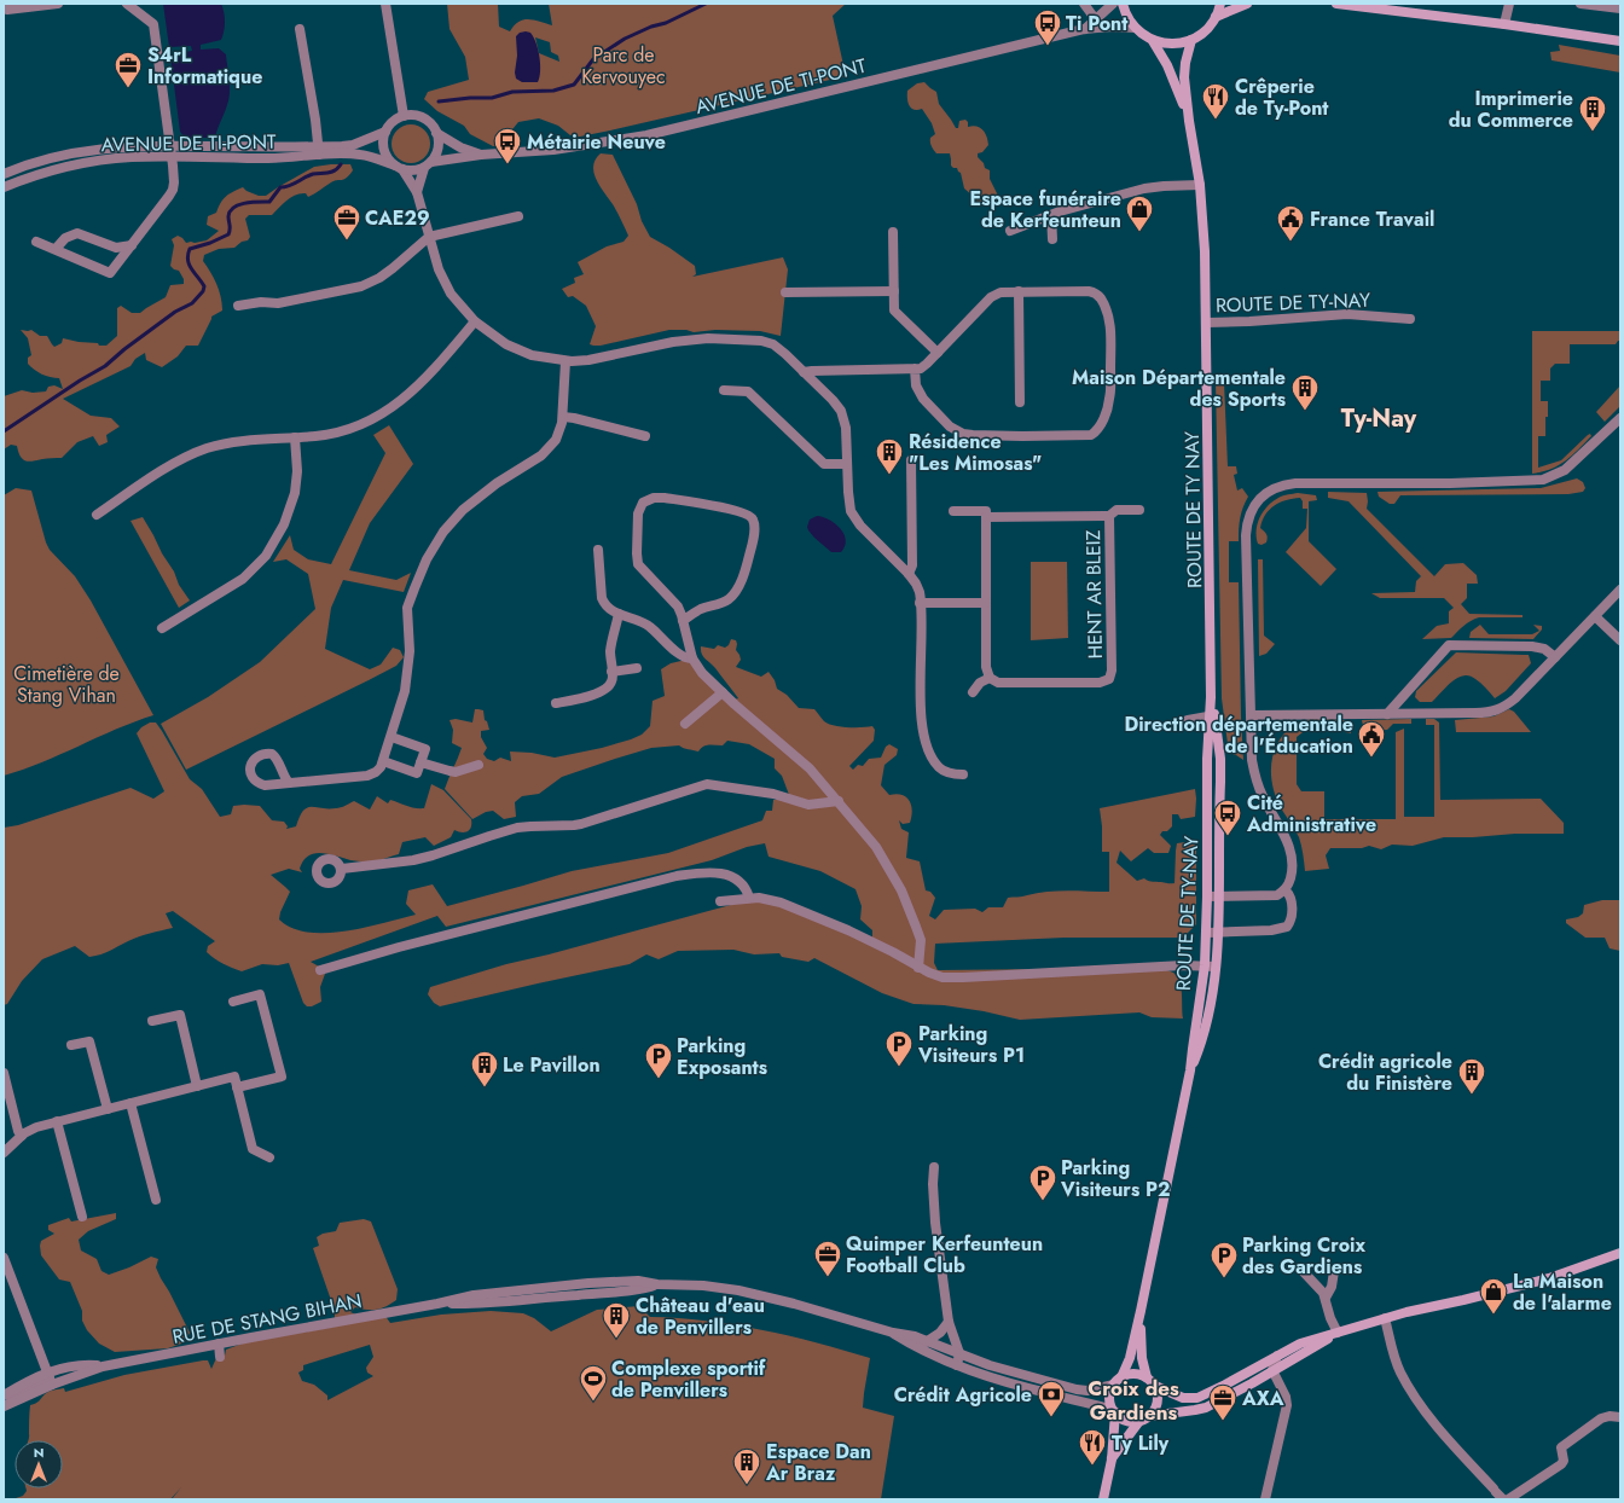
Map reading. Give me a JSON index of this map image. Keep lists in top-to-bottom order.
{
  "streets": {
    "main road": ["ROUTE DE TY-NAY", "ROUTE DE TY NAY"],
    "street": ["AVENUE DE TI-PONT", "HENT AR BLEIZ", "RUE DE STANG BIHAN"]
  },
  "crossings": [
    ["ROUTE DE TY-NAY", "ROUTE DE TY NAY"]
  ],
  "districts": ["Ty-Nay", "Croix des Gardiens"],
  "parks": ["Parc de Kervouyec", "Cimetière de Stang Vihan"],
  "places": {
    "bus stop": ["Ti Pont", "Métairie Neuve", "Cité Administrative"],
    "office": [
      "S4rL Informatique",
      "CAE29",
      "Quimper Kerfeunteun Football Club",
      "AXA"
    ],
    "restaurant": ["Crêperie de Ty-Pont", "Ty Lily"],
    "building": [
      "Imprimerie du Commerce",
      "Maison Départementale des Sports",
      "Résidence \"Les Mimosas\"",
      "Le Pavillon",
      "Crédit agricole du Finistère",
      "Château d'eau de Penvillers",
      "Espace Dan Ar Braz"
    ],
    "shop": ["Espace funéraire de Kerfeunteun", "La Maison de l'alarme"],
    "public building": ["France Travail", "Direction départementale de l'Éducation"],
    "parking": [
      "Parking Visiteurs P1",
      "Parking Exposants",
      "Parking Visiteurs P2",
      "Parking Croix des Gardiens"
    ],
    "sports": ["Complexe sportif de Penvillers"],
    "bank": ["Crédit Agricole"]
  },
  "north": "top"
}
